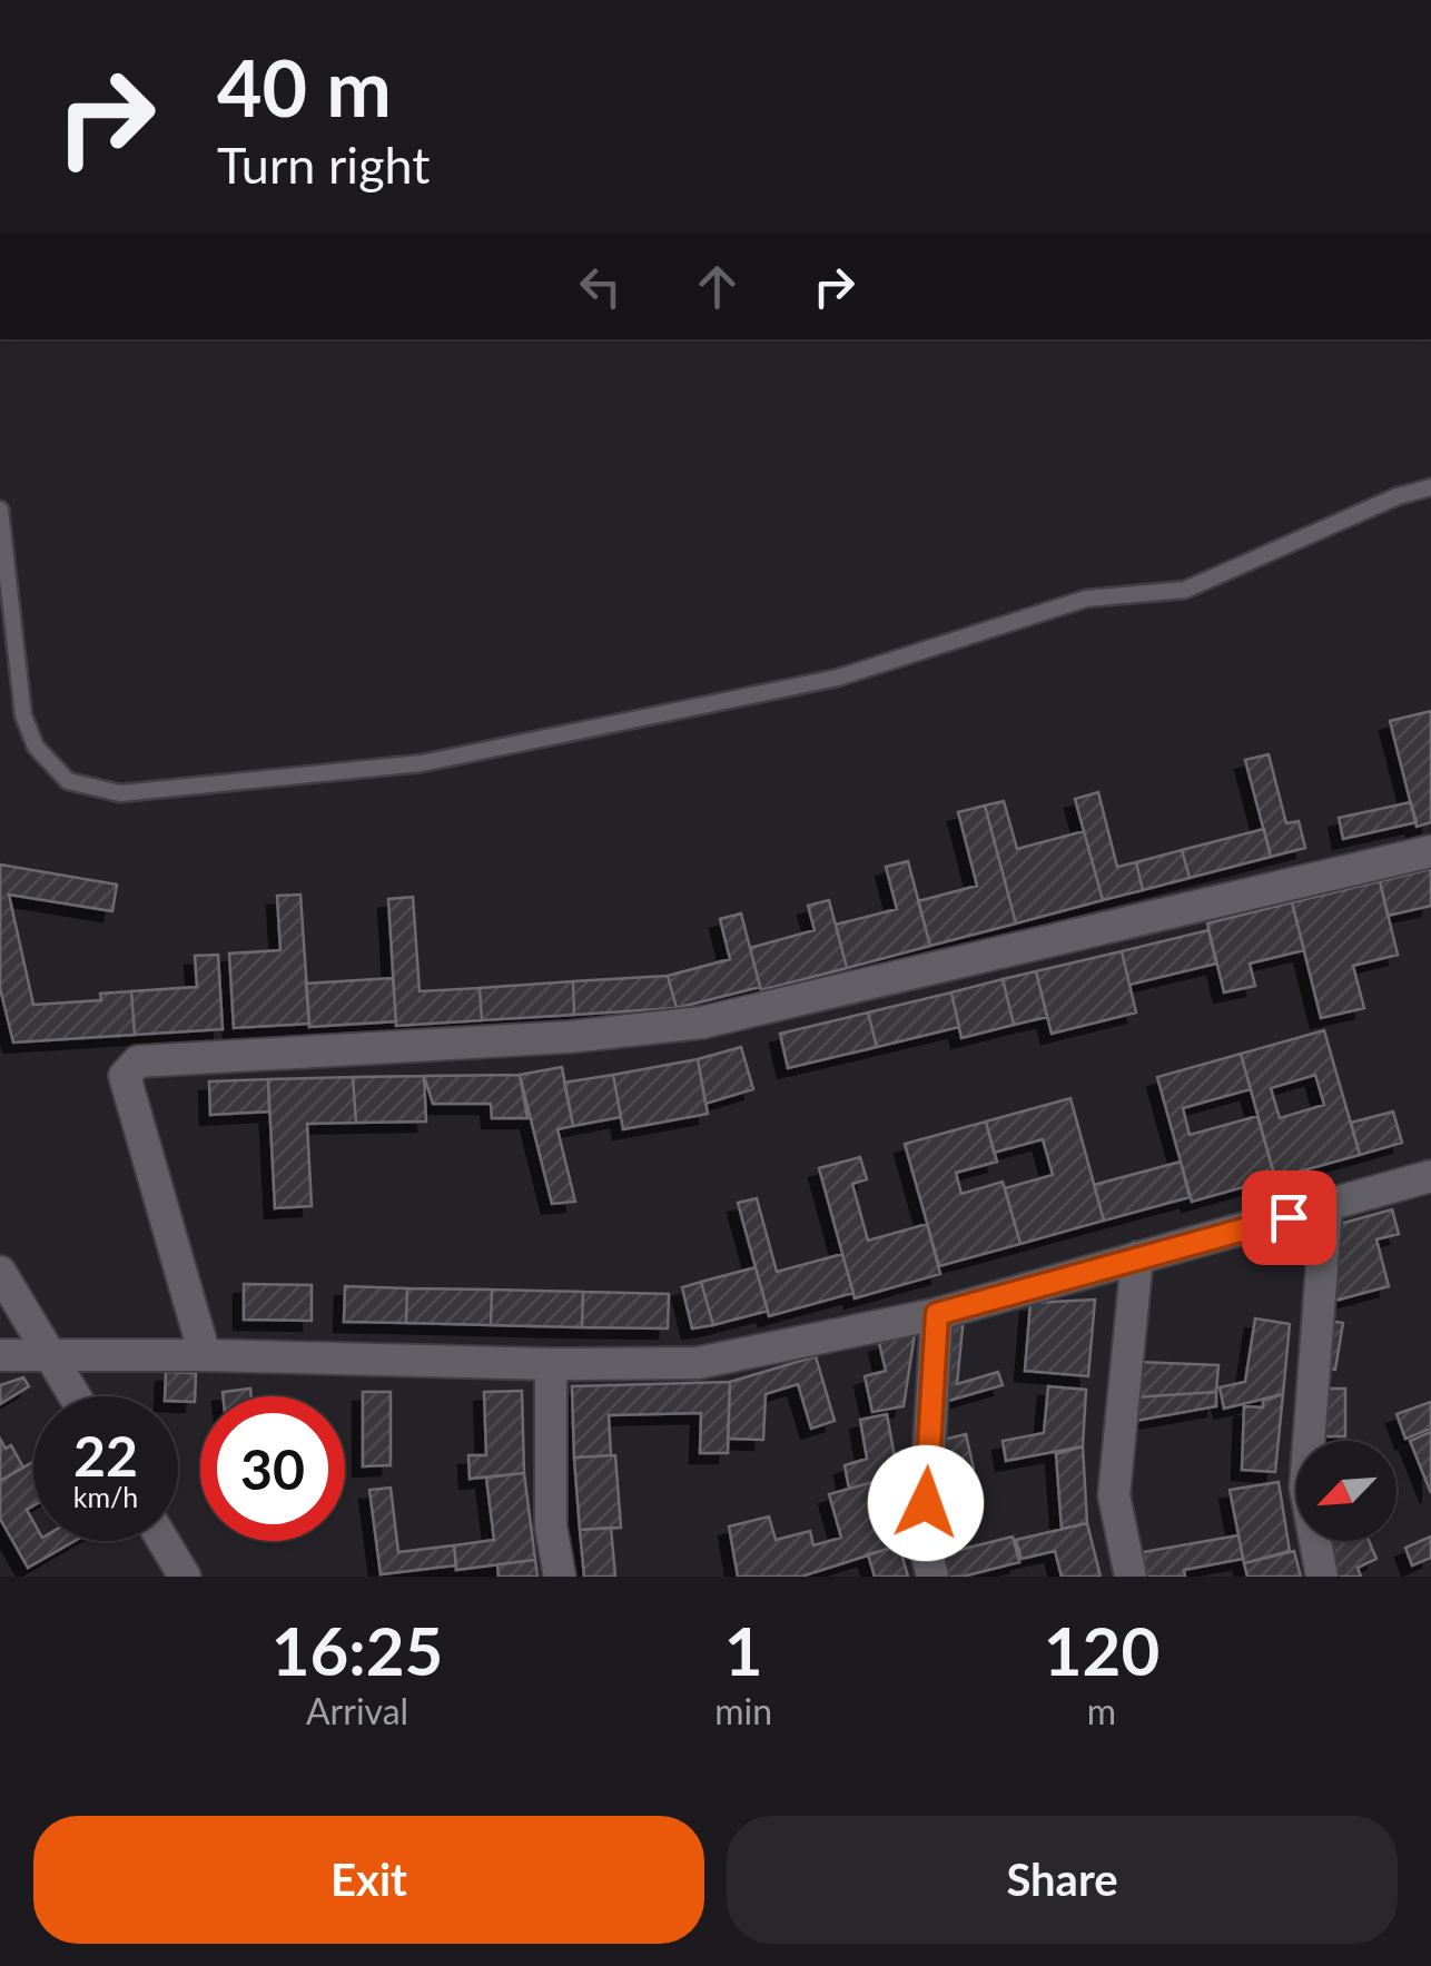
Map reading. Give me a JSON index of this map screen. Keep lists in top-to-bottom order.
{
  "north": "bottom left",
  "page": {
    "turn": ["40 m", "Turn right"],
    "speed": "22 km/h",
    "limit": "30",
    "eta": [
      "16:25",
      "Arrival",
      "1",
      "min",
      "120",
      "m"
    ],
    "buttons": ["Exit", "Share"]
  }
}
